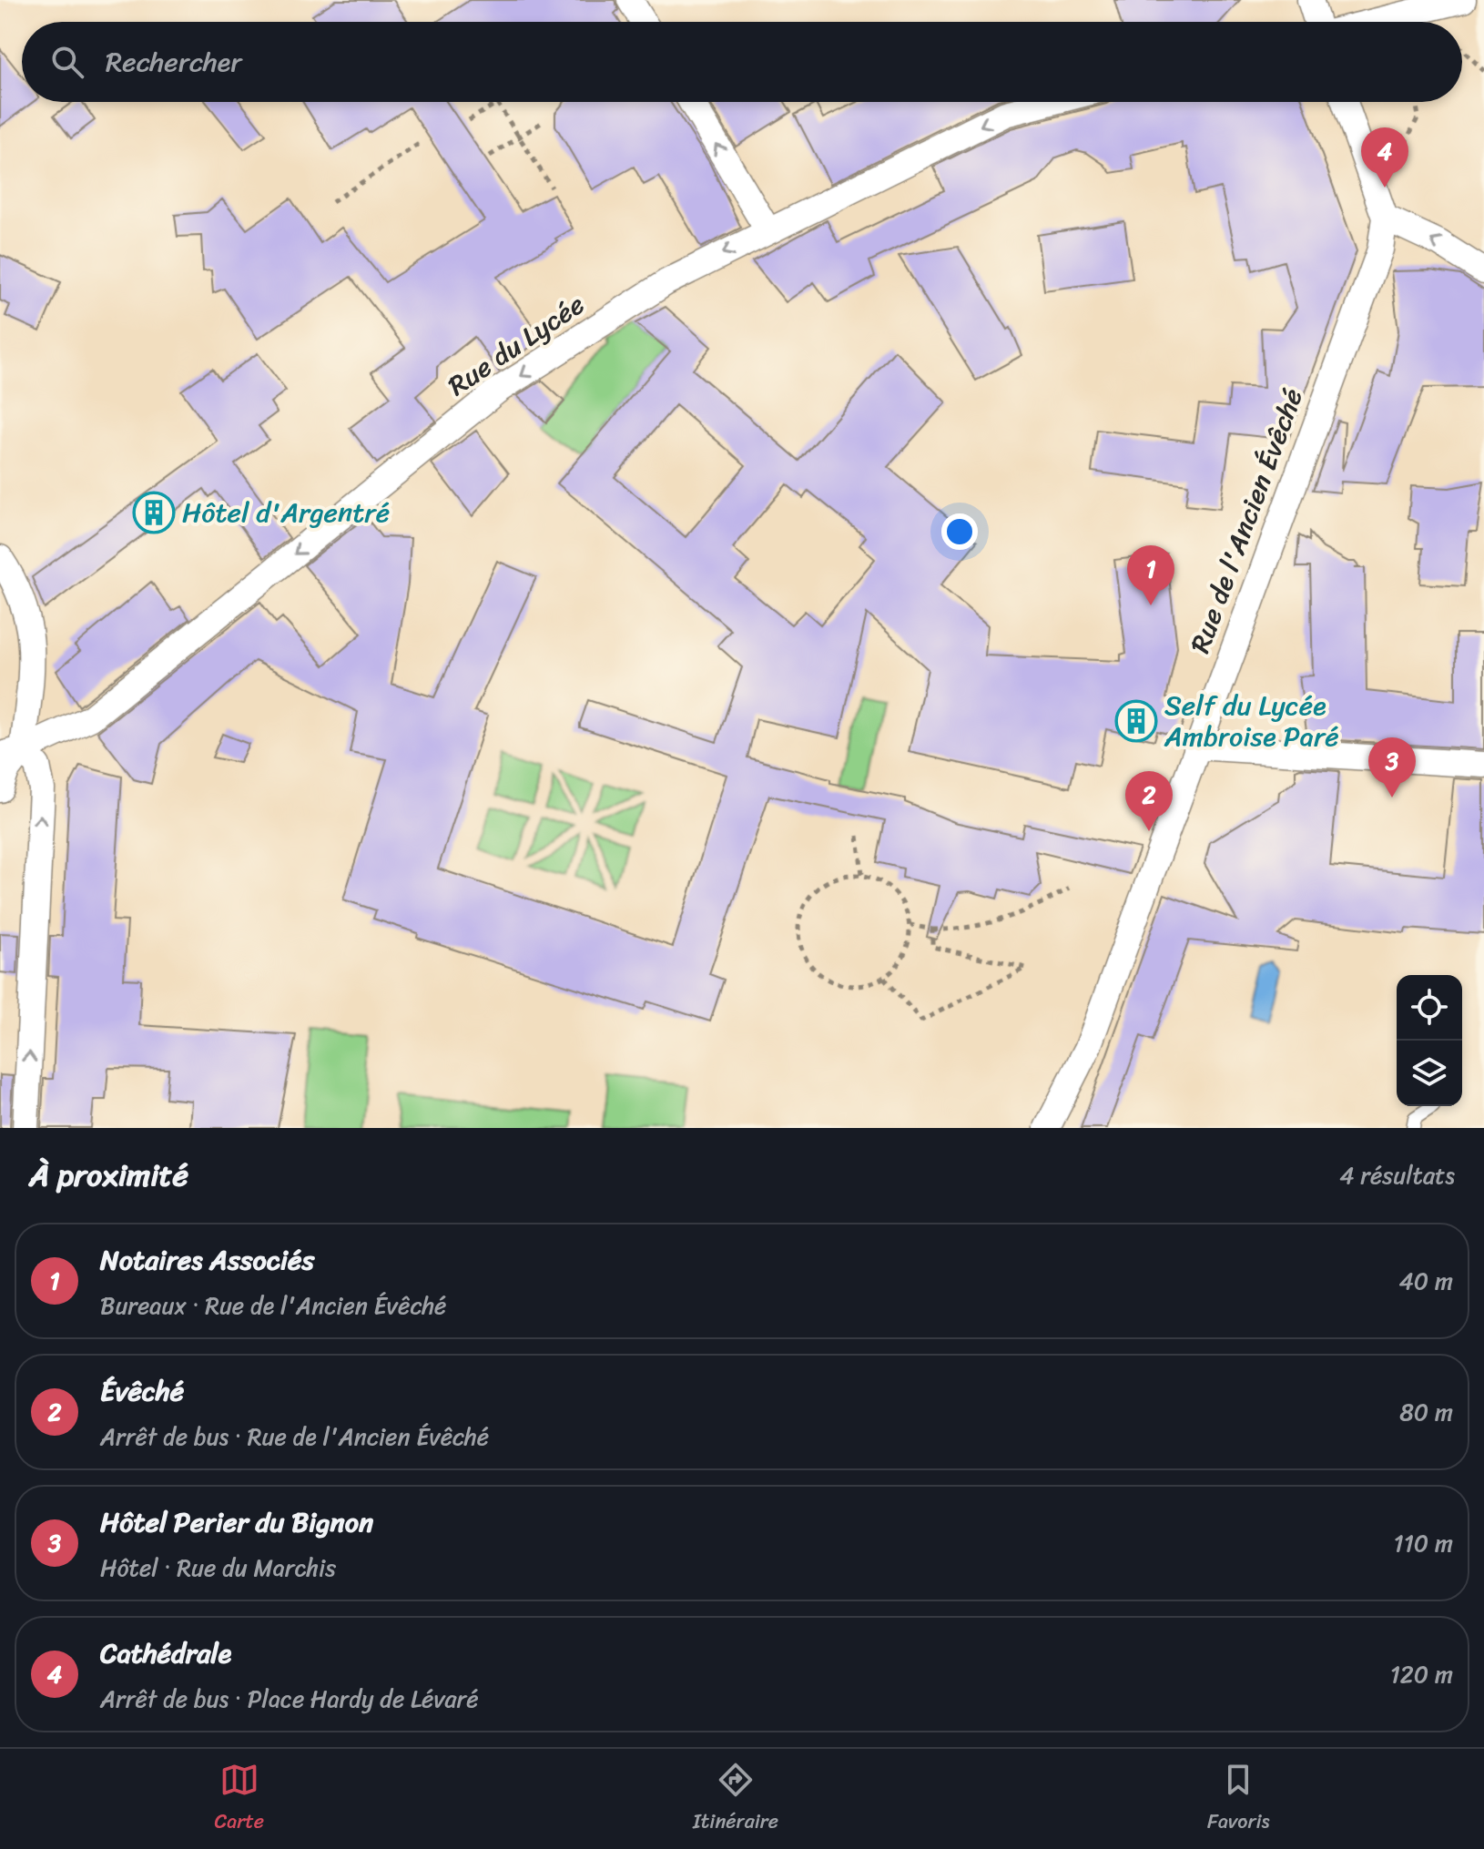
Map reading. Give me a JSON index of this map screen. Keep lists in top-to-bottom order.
{
  "streets": {
    "street": ["Rue du Lycée", "Rue de l'Ancien Évêché"]
  },
  "one_way": ["Rue du Lycée"],
  "places": {
    "building": ["Hôtel d'Argentré", "Self du Lycée Ambroise Paré"]
  },
  "page": {
    "search": "Rechercher",
    "pins": [
      "4",
      "1",
      "3",
      "2"
    ],
    "heading": ["À proximité", "4 résultats"],
    "list": [
      {
        "mark": "1",
        "name": "Notaires Associés",
        "note": "Bureaux · Rue de l'Ancien Évêché",
        "value": "40 m"
      },
      {
        "mark": "2",
        "name": "Évêché",
        "note": "Arrêt de bus · Rue de l'Ancien Évêché",
        "value": "80 m"
      },
      {
        "mark": "3",
        "name": "Hôtel Perier du Bignon",
        "note": "Hôtel · Rue du Marchis",
        "value": "110 m"
      },
      {
        "mark": "4",
        "name": "Cathédrale",
        "note": "Arrêt de bus · Place Hardy de Lévaré",
        "value": "120 m"
      }
    ],
    "nav": ["Carte", "Itinéraire", "Favoris"]
  }
}
